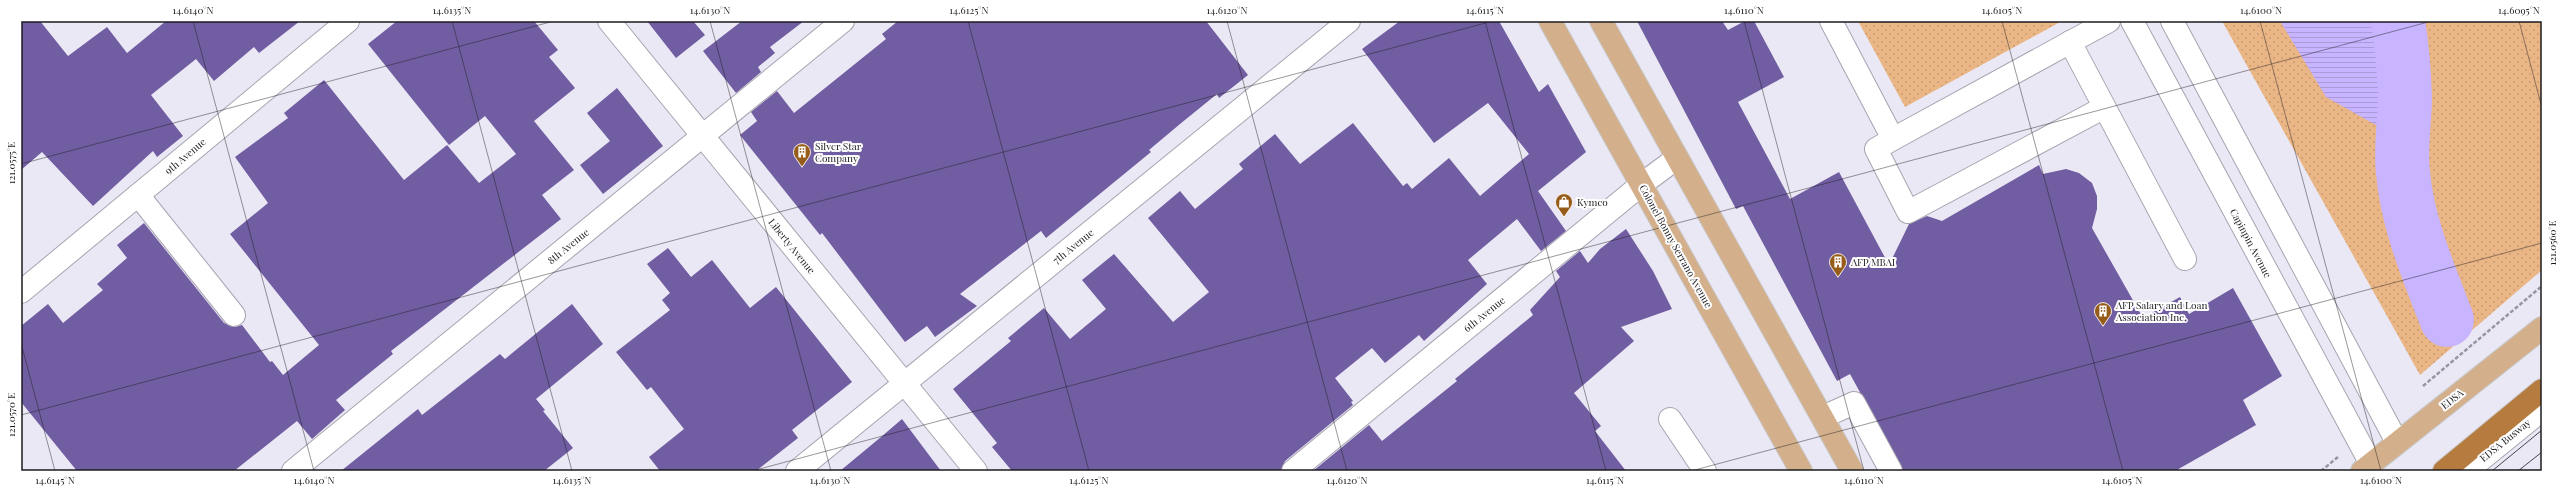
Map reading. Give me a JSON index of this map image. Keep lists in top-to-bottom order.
{
  "streets": {
    "main road": ["Colonel Bonny Serrano Avenue", "EDSA"],
    "street": [
      "9th Avenue",
      "Capinpin Avenue",
      "8th Avenue",
      "Liberty Avenue",
      "7th Avenue",
      "6th Avenue",
      "EDSA Busway"
    ]
  },
  "crossings": [
    ["Capinpin Avenue", "EDSA"],
    ["8th Avenue", "Liberty Avenue"],
    ["Liberty Avenue", "7th Avenue"],
    ["Colonel Bonny Serrano Avenue", "6th Avenue"]
  ],
  "places": {
    "building": ["Silver Star Company", "AFP MBAI", "AFP Salary and Loan Association Inc."],
    "shop": ["Kymco"]
  },
  "coordinates": [
    "14.6140°N",
    "14.6135°N",
    "14.6130°N",
    "14.6125°N",
    "14.6120°N",
    "14.6115°N",
    "14.6110°N",
    "14.6105°N",
    "14.6100°N",
    "14.6095°N",
    "121.0575°E",
    "121.0560°E",
    "121.0570°E",
    "14.6145°N"
  ]
}
